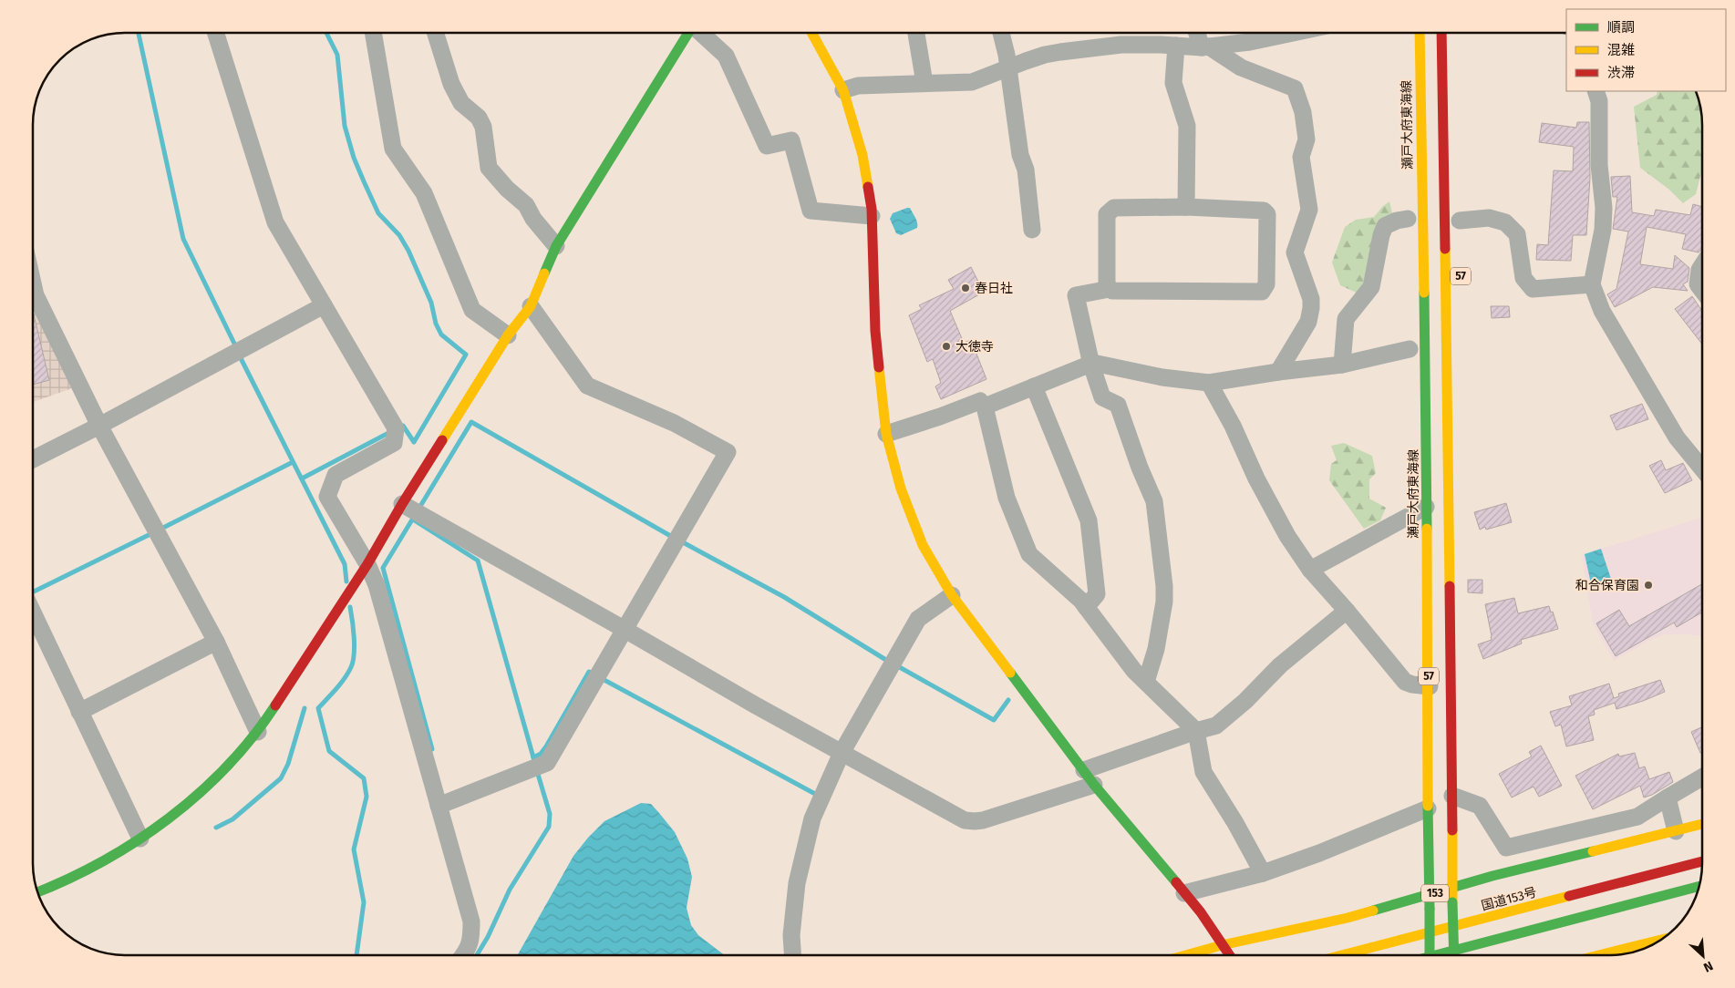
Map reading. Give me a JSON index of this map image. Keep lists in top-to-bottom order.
{
  "streets": {
    "main road": [
      "瀬戸大府東海線",
      "57",
      "153",
      "国道153号"
    ]
  },
  "crossings": [
    ["瀬戸大府東海線", "57"],
    ["瀬戸大府東海線", "153"],
    ["57", "153"]
  ],
  "places": ["春日社", "大徳寺", "和合保育園"],
  "legend": ["順調", "混雑", "渋滞"],
  "north": "bottom right"
}
